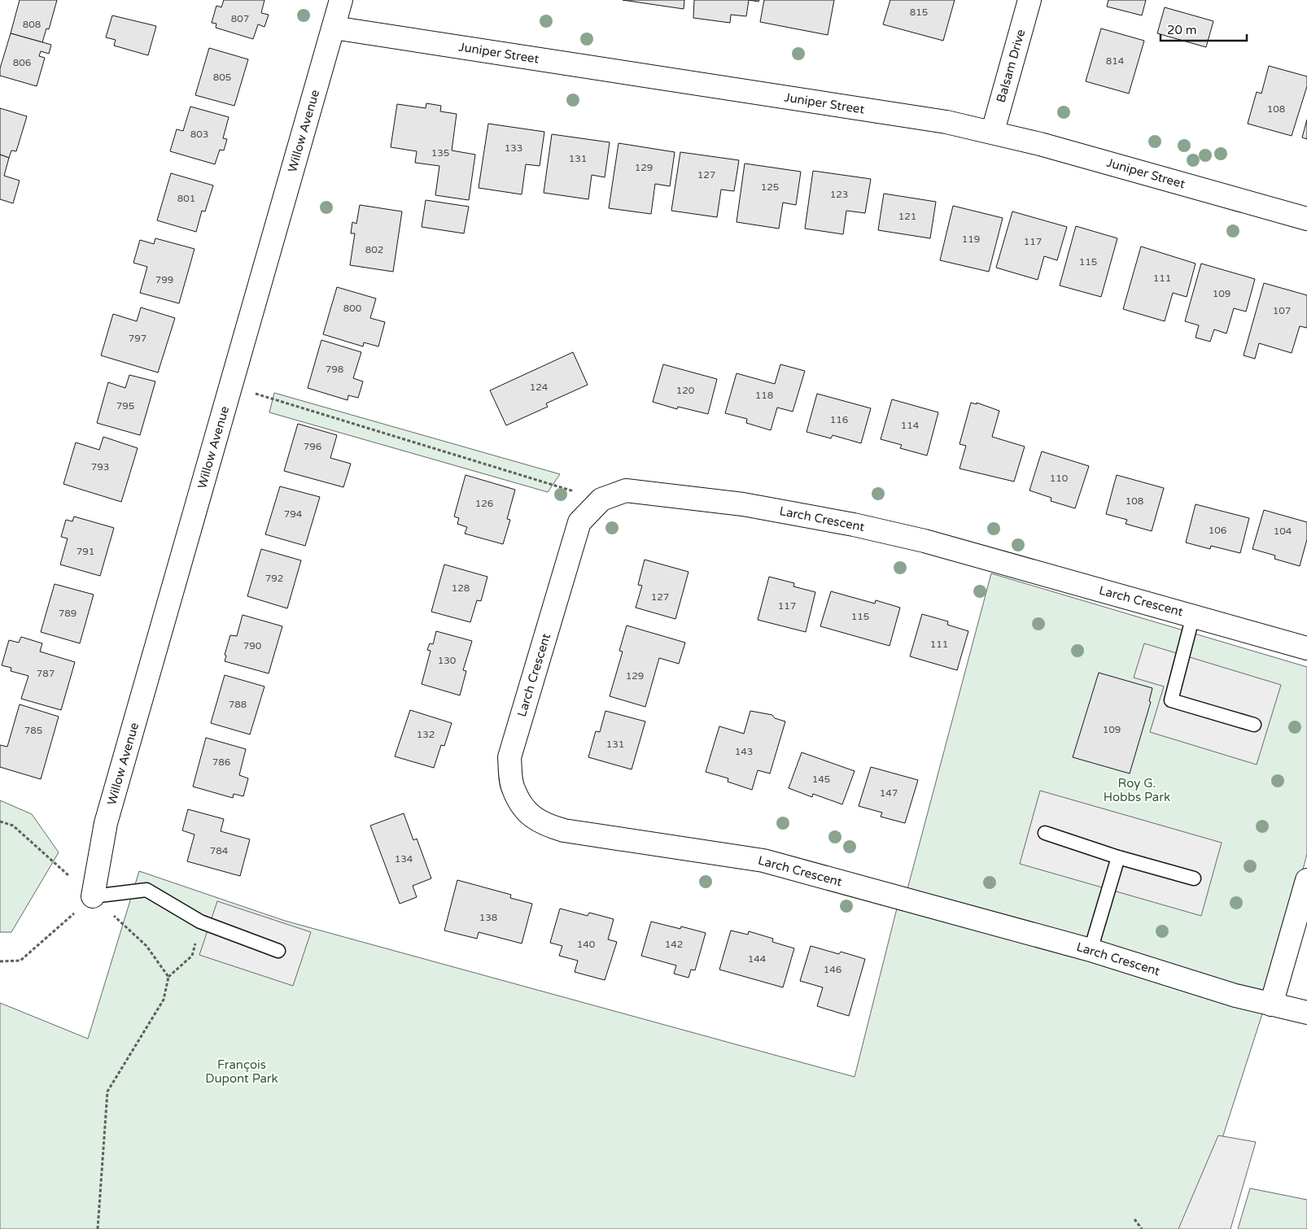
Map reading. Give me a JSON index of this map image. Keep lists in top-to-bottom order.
{
  "streets": {
    "street": [
      "Juniper Street",
      "Balsam Drive",
      "Willow Avenue",
      "Larch Crescent"
    ]
  },
  "crossings": [
    ["Juniper Street", "Balsam Drive"],
    ["Juniper Street", "Willow Avenue"]
  ],
  "parks": ["Roy G. Hobbs Park", "François Dupont Park"],
  "house_numbers": [
    "815",
    "807",
    "808",
    "814",
    "806",
    "805",
    "108",
    "803",
    "133",
    "135",
    "131",
    "129",
    "127",
    "125",
    "123",
    "801",
    "121",
    "119",
    "117",
    "802",
    "115",
    "111",
    "799",
    "109",
    "800",
    "107",
    "797",
    "798",
    "124",
    "120",
    "118",
    "795",
    "116",
    "114",
    "796",
    "793",
    "110",
    "108",
    "126",
    "794",
    "106",
    "104",
    "791",
    "792",
    "128",
    "127",
    "117",
    "789",
    "115",
    "111",
    "790",
    "130",
    "787",
    "129",
    "788",
    "109",
    "785",
    "132",
    "131",
    "143",
    "786",
    "145",
    "147",
    "784",
    "134",
    "138",
    "140",
    "142",
    "144",
    "146"
  ],
  "scale_bar": "20 m"
}
